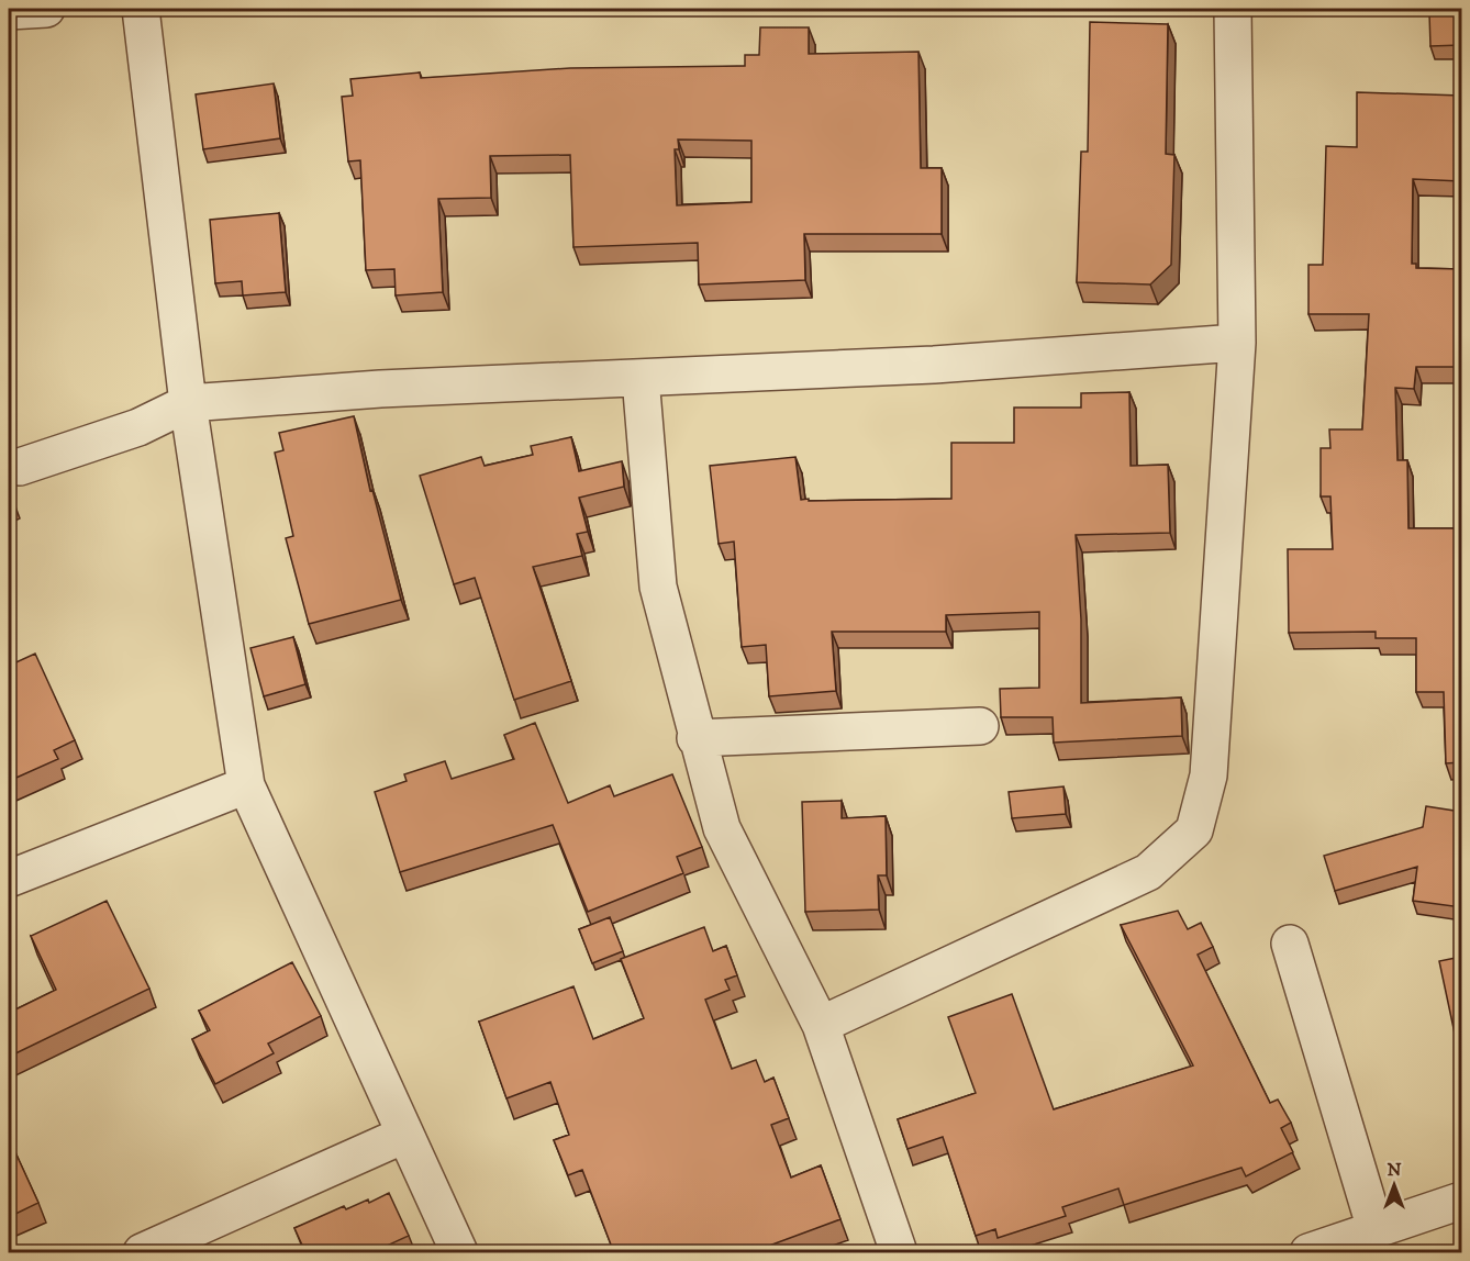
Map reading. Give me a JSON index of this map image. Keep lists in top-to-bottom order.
{
  "north": "top"
}
